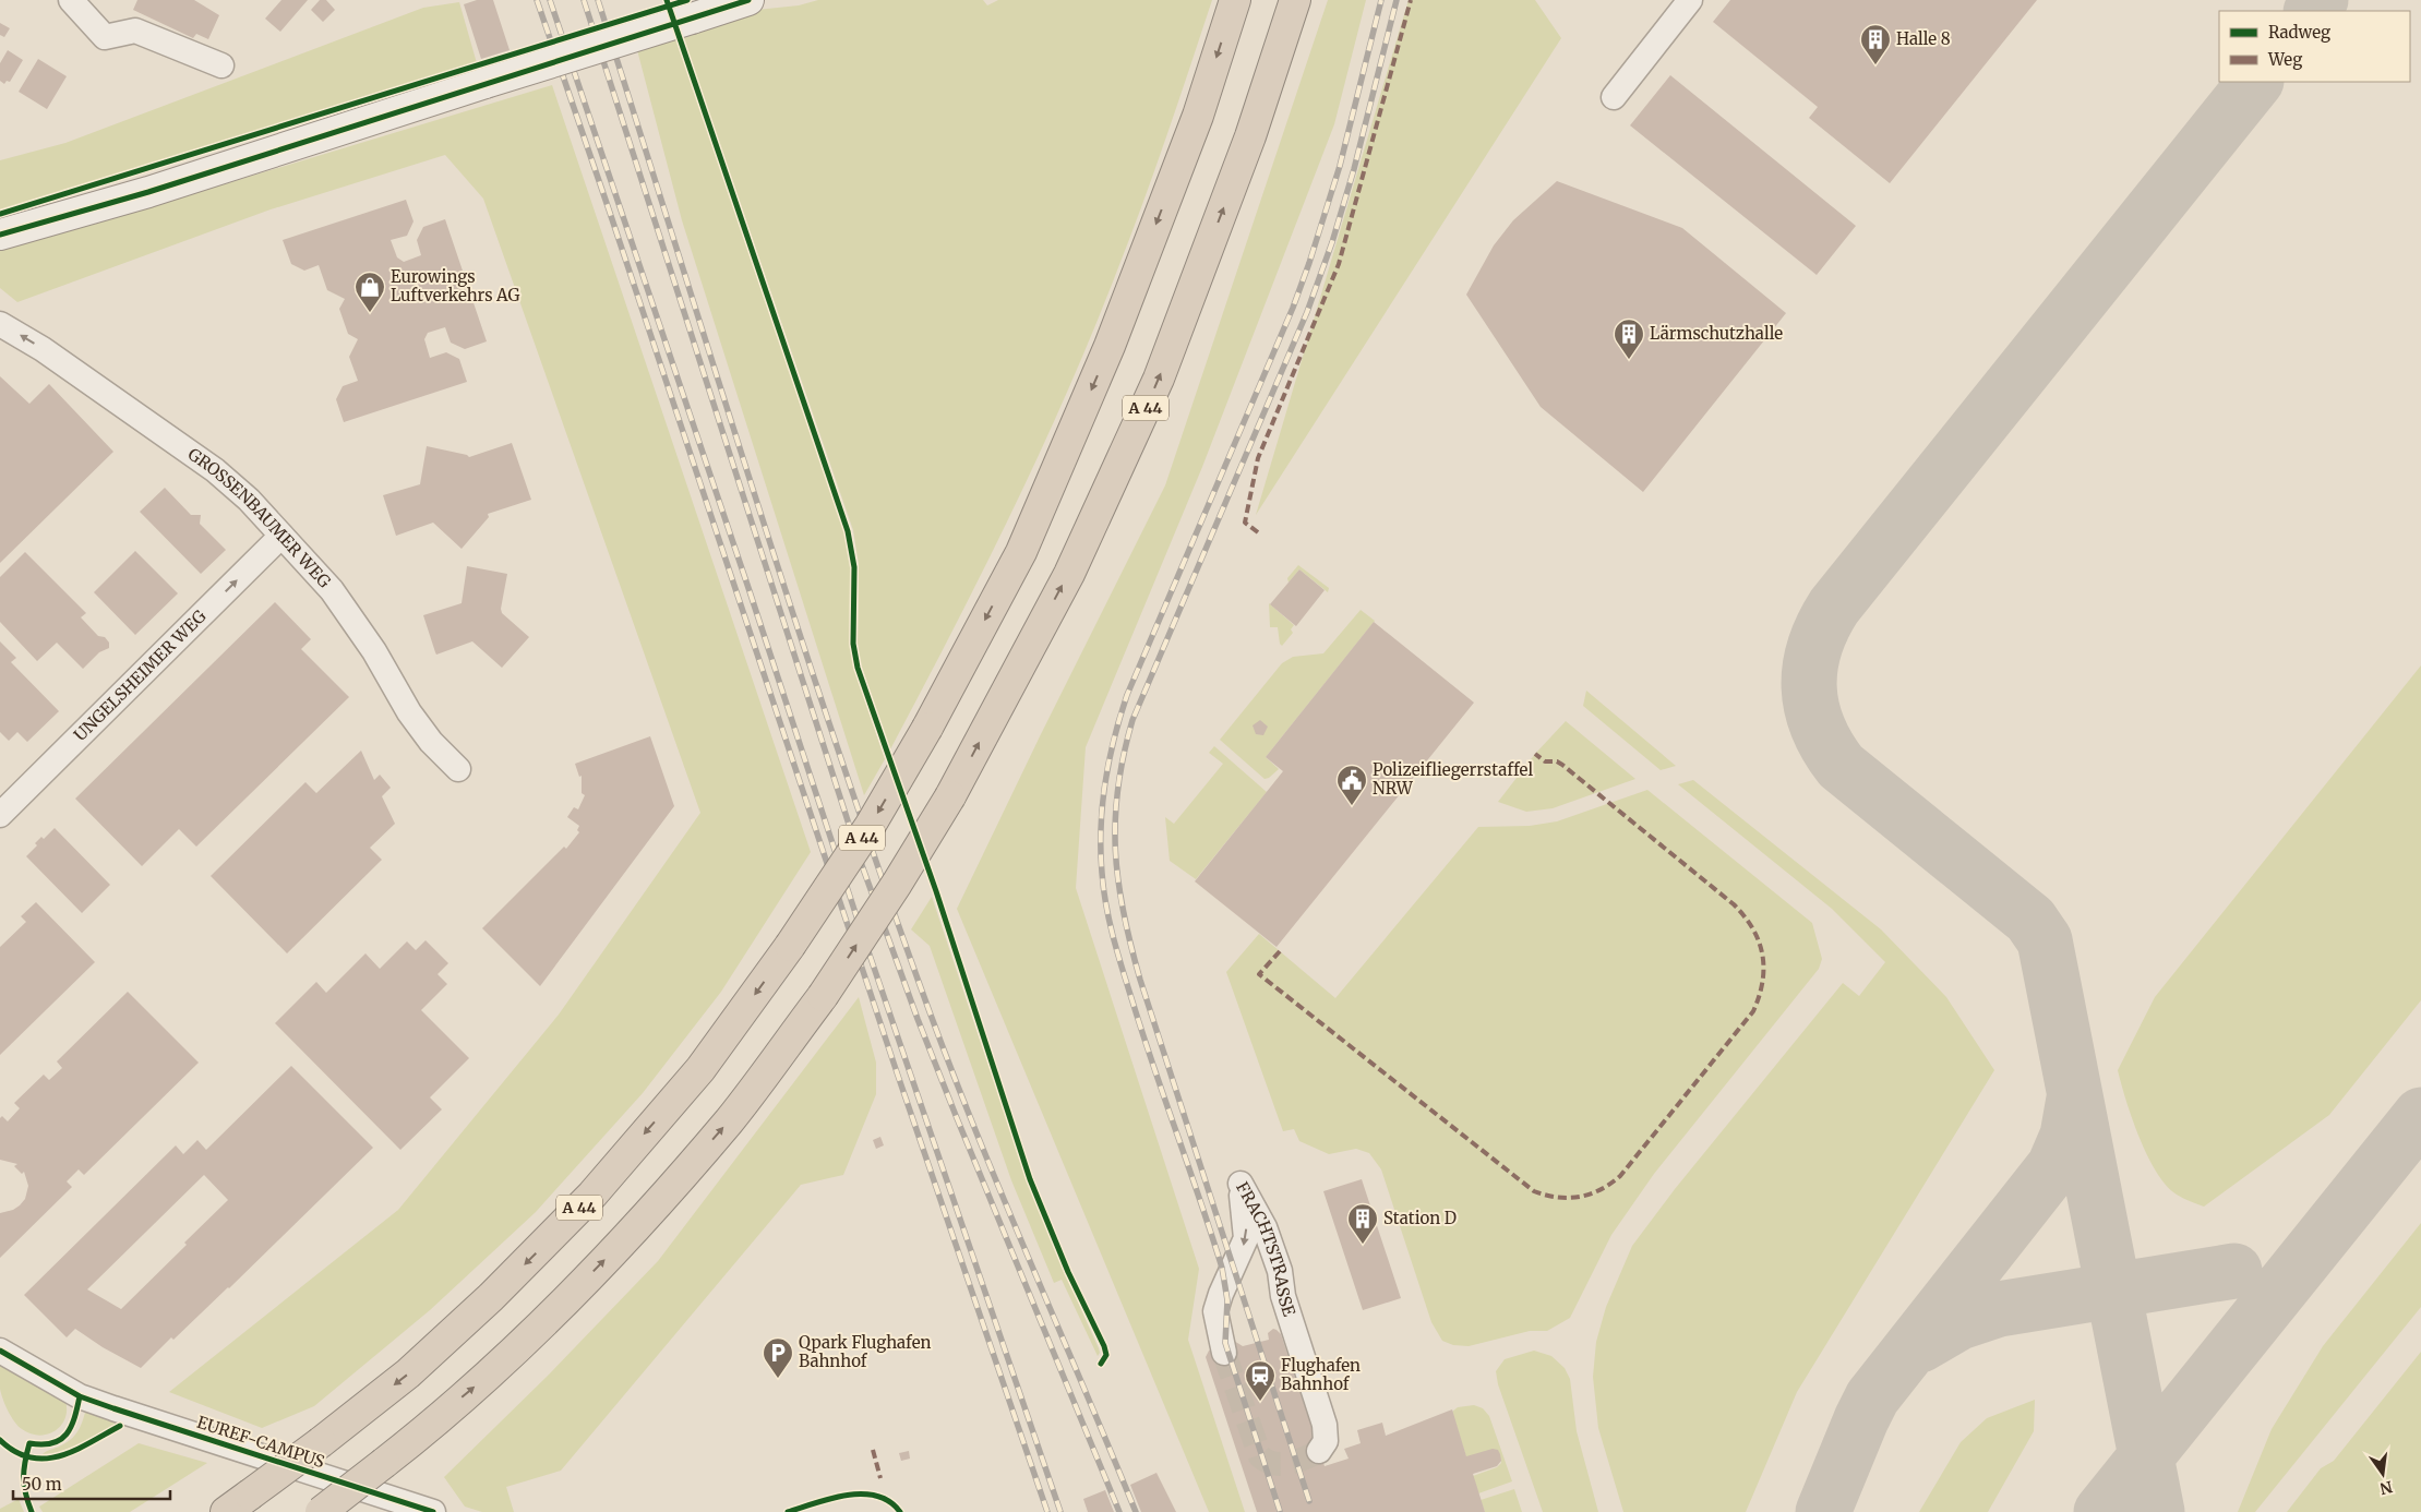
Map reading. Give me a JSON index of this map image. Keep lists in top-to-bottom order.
{
  "streets": {
    "highway": ["A 44"],
    "street": [
      "GROSSENBAUMER WEG",
      "UNGELSHEIMER WEG",
      "FRACHTSTRASSE",
      "EUREF-CAMPUS"
    ]
  },
  "crossings": [
    ["GROSSENBAUMER WEG", "UNGELSHEIMER WEG"]
  ],
  "one_way": ["GROSSENBAUMER WEG", "UNGELSHEIMER WEG"],
  "places": {
    "building": ["Halle 8", "Lärmschutzhalle", "Station D"],
    "shop": ["Eurowings Luftverkehrs AG"],
    "public building": ["Polizeifliegerrstaffel NRW"],
    "parking": ["Qpark Flughafen Bahnhof"],
    "station": ["Flughafen Bahnhof"]
  },
  "legend": ["Radweg", "Weg"],
  "scale_bar": "50 m",
  "north": "bottom"
}
